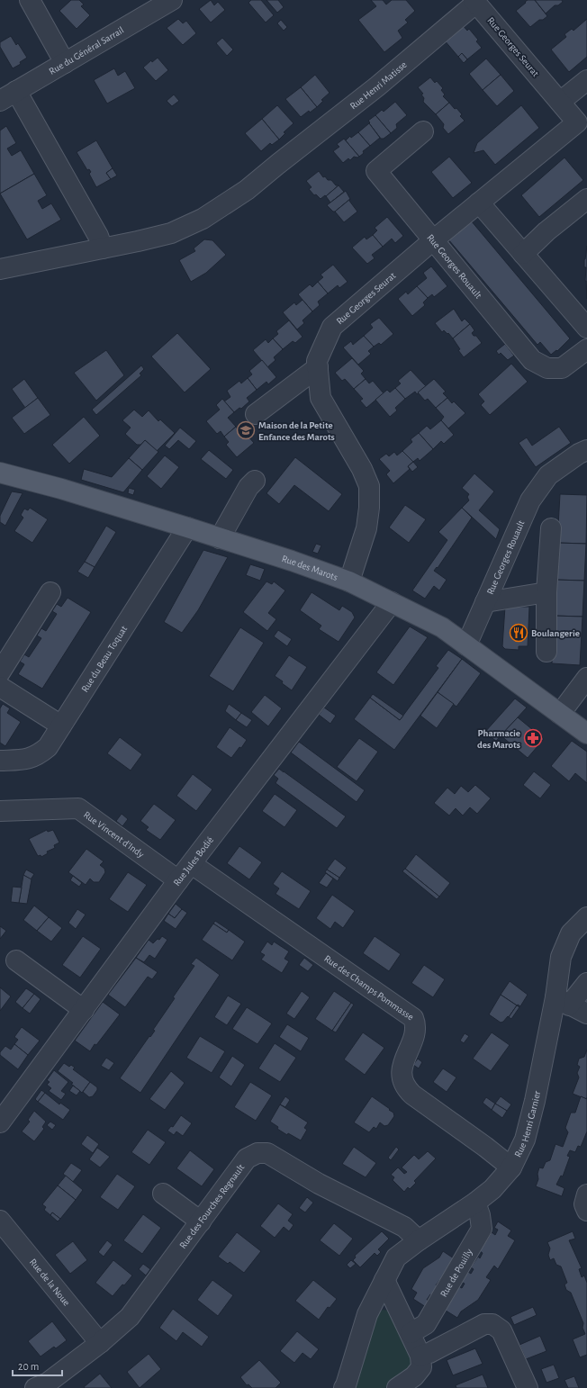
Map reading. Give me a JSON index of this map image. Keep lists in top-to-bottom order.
{
  "streets": {
    "main road": ["Rue des Marots"],
    "street": [
      "Rue Georges Seurat",
      "Rue du Général Sarrail",
      "Rue Henri Matisse",
      "Rue Georges Rouault",
      "Rue du Beau Toquat",
      "Rue Vincent d'Indy",
      "Rue Jules Bodié",
      "Rue des Champs Pommasse",
      "Rue Henri Garnier",
      "Rue des Fourches Regnault",
      "Rue de Pouilly",
      "Rue de la Noue"
    ]
  },
  "crossings": [
    ["Rue Georges Seurat", "Rue Henri Matisse"],
    ["Rue Georges Seurat", "Rue Georges Rouault"],
    ["Rue Georges Seurat", "Rue des Marots"],
    ["Rue Georges Rouault", "Rue des Marots"],
    ["Rue des Marots", "Rue du Beau Toquat"],
    ["Rue des Marots", "Rue Jules Bodié"],
    ["Rue Vincent d'Indy", "Rue Jules Bodié"],
    ["Rue Jules Bodié", "Rue des Champs Pommasse"],
    ["Rue des Champs Pommasse", "Rue Henri Garnier"],
    ["Rue Henri Garnier", "Rue des Fourches Regnault"],
    ["Rue Henri Garnier", "Rue de Pouilly"],
    ["Rue des Fourches Regnault", "Rue de la Noue"]
  ],
  "places": {
    "school or university": ["Maison de la Petite Enfance des Marots"],
    "restaurant": ["Boulangerie"],
    "pharmacy": ["Pharmacie des Marots"]
  },
  "scale_bar": "20 m"
}
